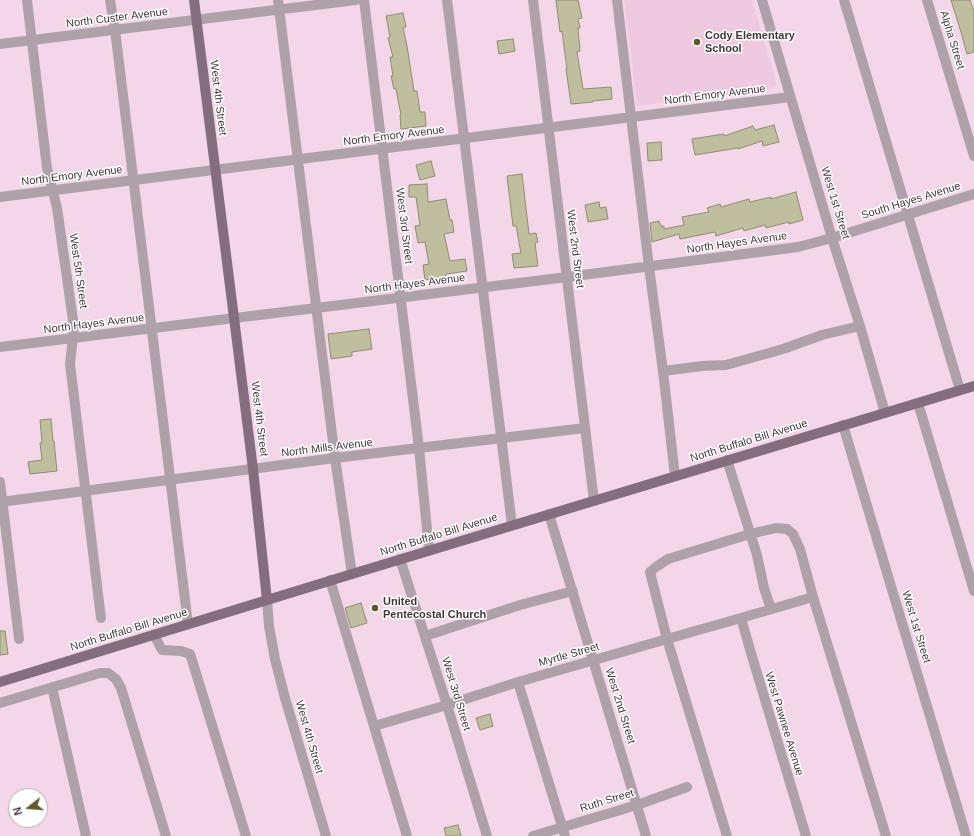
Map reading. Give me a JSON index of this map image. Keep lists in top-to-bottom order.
{
  "streets": {
    "main road": ["West 4th Street", "North Buffalo Bill Avenue"],
    "street": [
      "North Custer Avenue",
      "Alpha Street",
      "North Emory Avenue",
      "South Hayes Avenue",
      "West 1st Street",
      "West 3rd Street",
      "North Hayes Avenue",
      "West 2nd Street",
      "West 5th Street",
      "North Mills Avenue",
      "Myrtle Street",
      "West Pawnee Avenue",
      "Ruth Street"
    ]
  },
  "crossings": [
    ["North Custer Avenue", "West 4th Street"],
    ["North Custer Avenue", "West 5th Street"],
    ["North Emory Avenue", "West 4th Street"],
    ["North Emory Avenue", "West 1st Street"],
    ["North Emory Avenue", "West 3rd Street"],
    ["North Emory Avenue", "West 2nd Street"],
    ["North Emory Avenue", "West 5th Street"],
    ["West 4th Street", "North Hayes Avenue"],
    ["West 4th Street", "North Buffalo Bill Avenue"],
    ["West 4th Street", "North Mills Avenue"],
    ["South Hayes Avenue", "West 1st Street"],
    ["South Hayes Avenue", "North Hayes Avenue"],
    ["West 1st Street", "North Hayes Avenue"],
    ["West 1st Street", "North Buffalo Bill Avenue"],
    ["West 3rd Street", "North Hayes Avenue"],
    ["West 3rd Street", "North Buffalo Bill Avenue"],
    ["West 3rd Street", "North Mills Avenue"],
    ["West 3rd Street", "Myrtle Street"],
    ["North Hayes Avenue", "West 2nd Street"],
    ["North Hayes Avenue", "West 5th Street"],
    ["West 2nd Street", "North Buffalo Bill Avenue"],
    ["West 2nd Street", "North Mills Avenue"],
    ["West 2nd Street", "Myrtle Street"],
    ["West 2nd Street", "Ruth Street"],
    ["West 5th Street", "North Mills Avenue"],
    ["Myrtle Street", "West Pawnee Avenue"]
  ],
  "places": ["Cody Elementary School", "United Pentecostal Church"],
  "north": "left"
}
